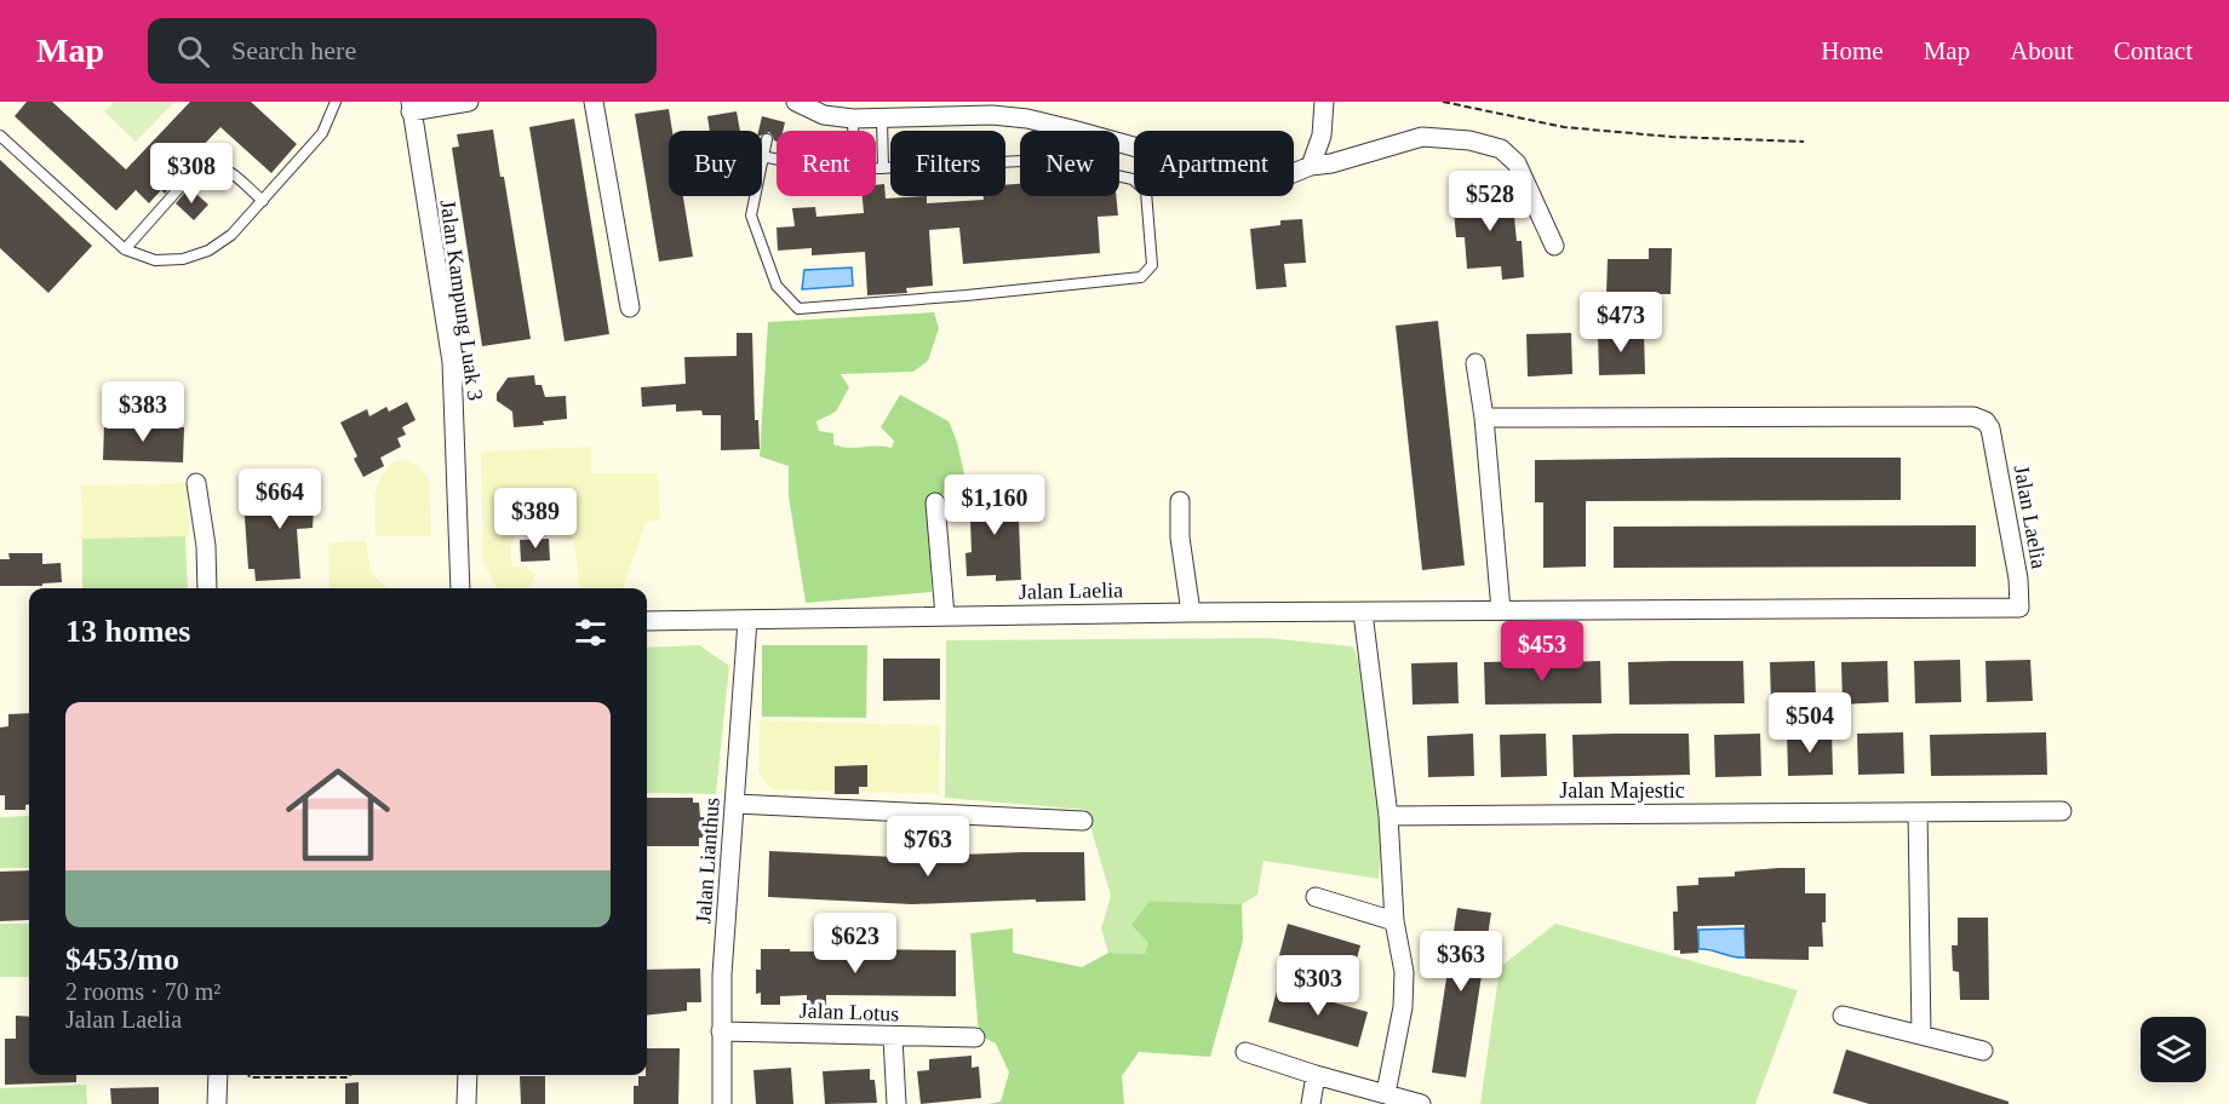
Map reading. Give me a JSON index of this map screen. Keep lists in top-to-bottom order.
{
  "streets": {
    "street": [
      "Jalan Kampung Luak 3",
      "Jalan Laelia",
      "Jalan Majestic",
      "Jalan Lianthus",
      "Jalan Lotus"
    ]
  },
  "crossings": [
    ["Jalan Laelia", "Jalan Lianthus"],
    ["Jalan Lianthus", "Jalan Lotus"]
  ],
  "page": {
    "header": "Map",
    "search": "Search here",
    "nav": [
      "Home",
      "Map",
      "About",
      "Contact"
    ],
    "chip": [
      "Buy",
      "Rent",
      "Filters",
      "New",
      "Apartment"
    ],
    "price": [
      "$308",
      "$528",
      "$473",
      "$383",
      "$664",
      "$1,160",
      "$389",
      "$453",
      "$504",
      "$763",
      "$623",
      "$363",
      "$303"
    ],
    "heading": "13 homes",
    "list": [
      {
        "name": "$453/mo",
        "note": "2 rooms · 70 m² · Jalan Laelia"
      }
    ]
  }
}
